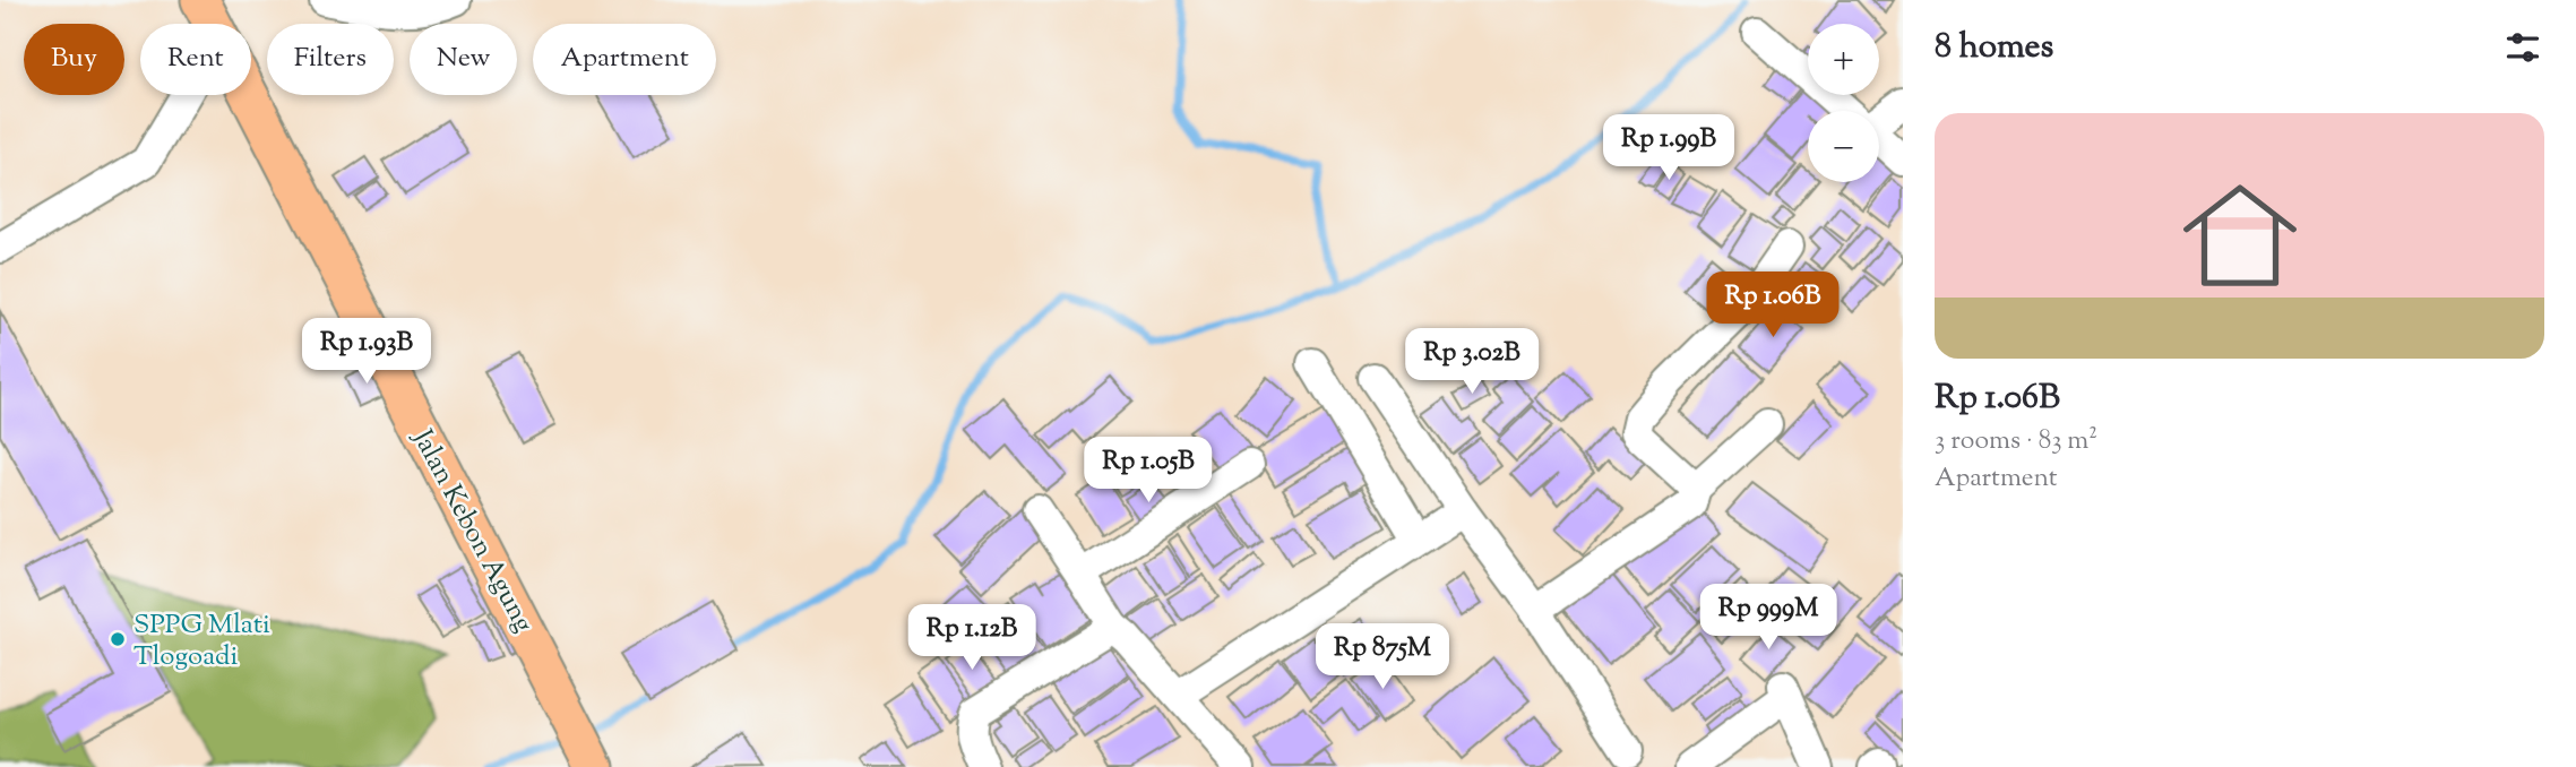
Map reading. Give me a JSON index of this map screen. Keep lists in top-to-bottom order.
{
  "streets": {
    "main road": ["Jalan Kebon Agung"]
  },
  "places": ["SPPG Mlati Tlogoadi"],
  "page": {
    "heading": "8 homes",
    "map_buttons": ["+", "−"],
    "chip": [
      "Buy",
      "Rent",
      "Filters",
      "New",
      "Apartment"
    ],
    "list": [
      {
        "name": "Rp 1.06B",
        "note": "3 rooms · 83 m² · Apartment"
      }
    ],
    "price": [
      "Rp 1.99B",
      "Rp 1.06B",
      "Rp 1.93B",
      "Rp 3.02B",
      "Rp 1.05B",
      "Rp 999M",
      "Rp 1.12B",
      "Rp 875M"
    ]
  }
}
